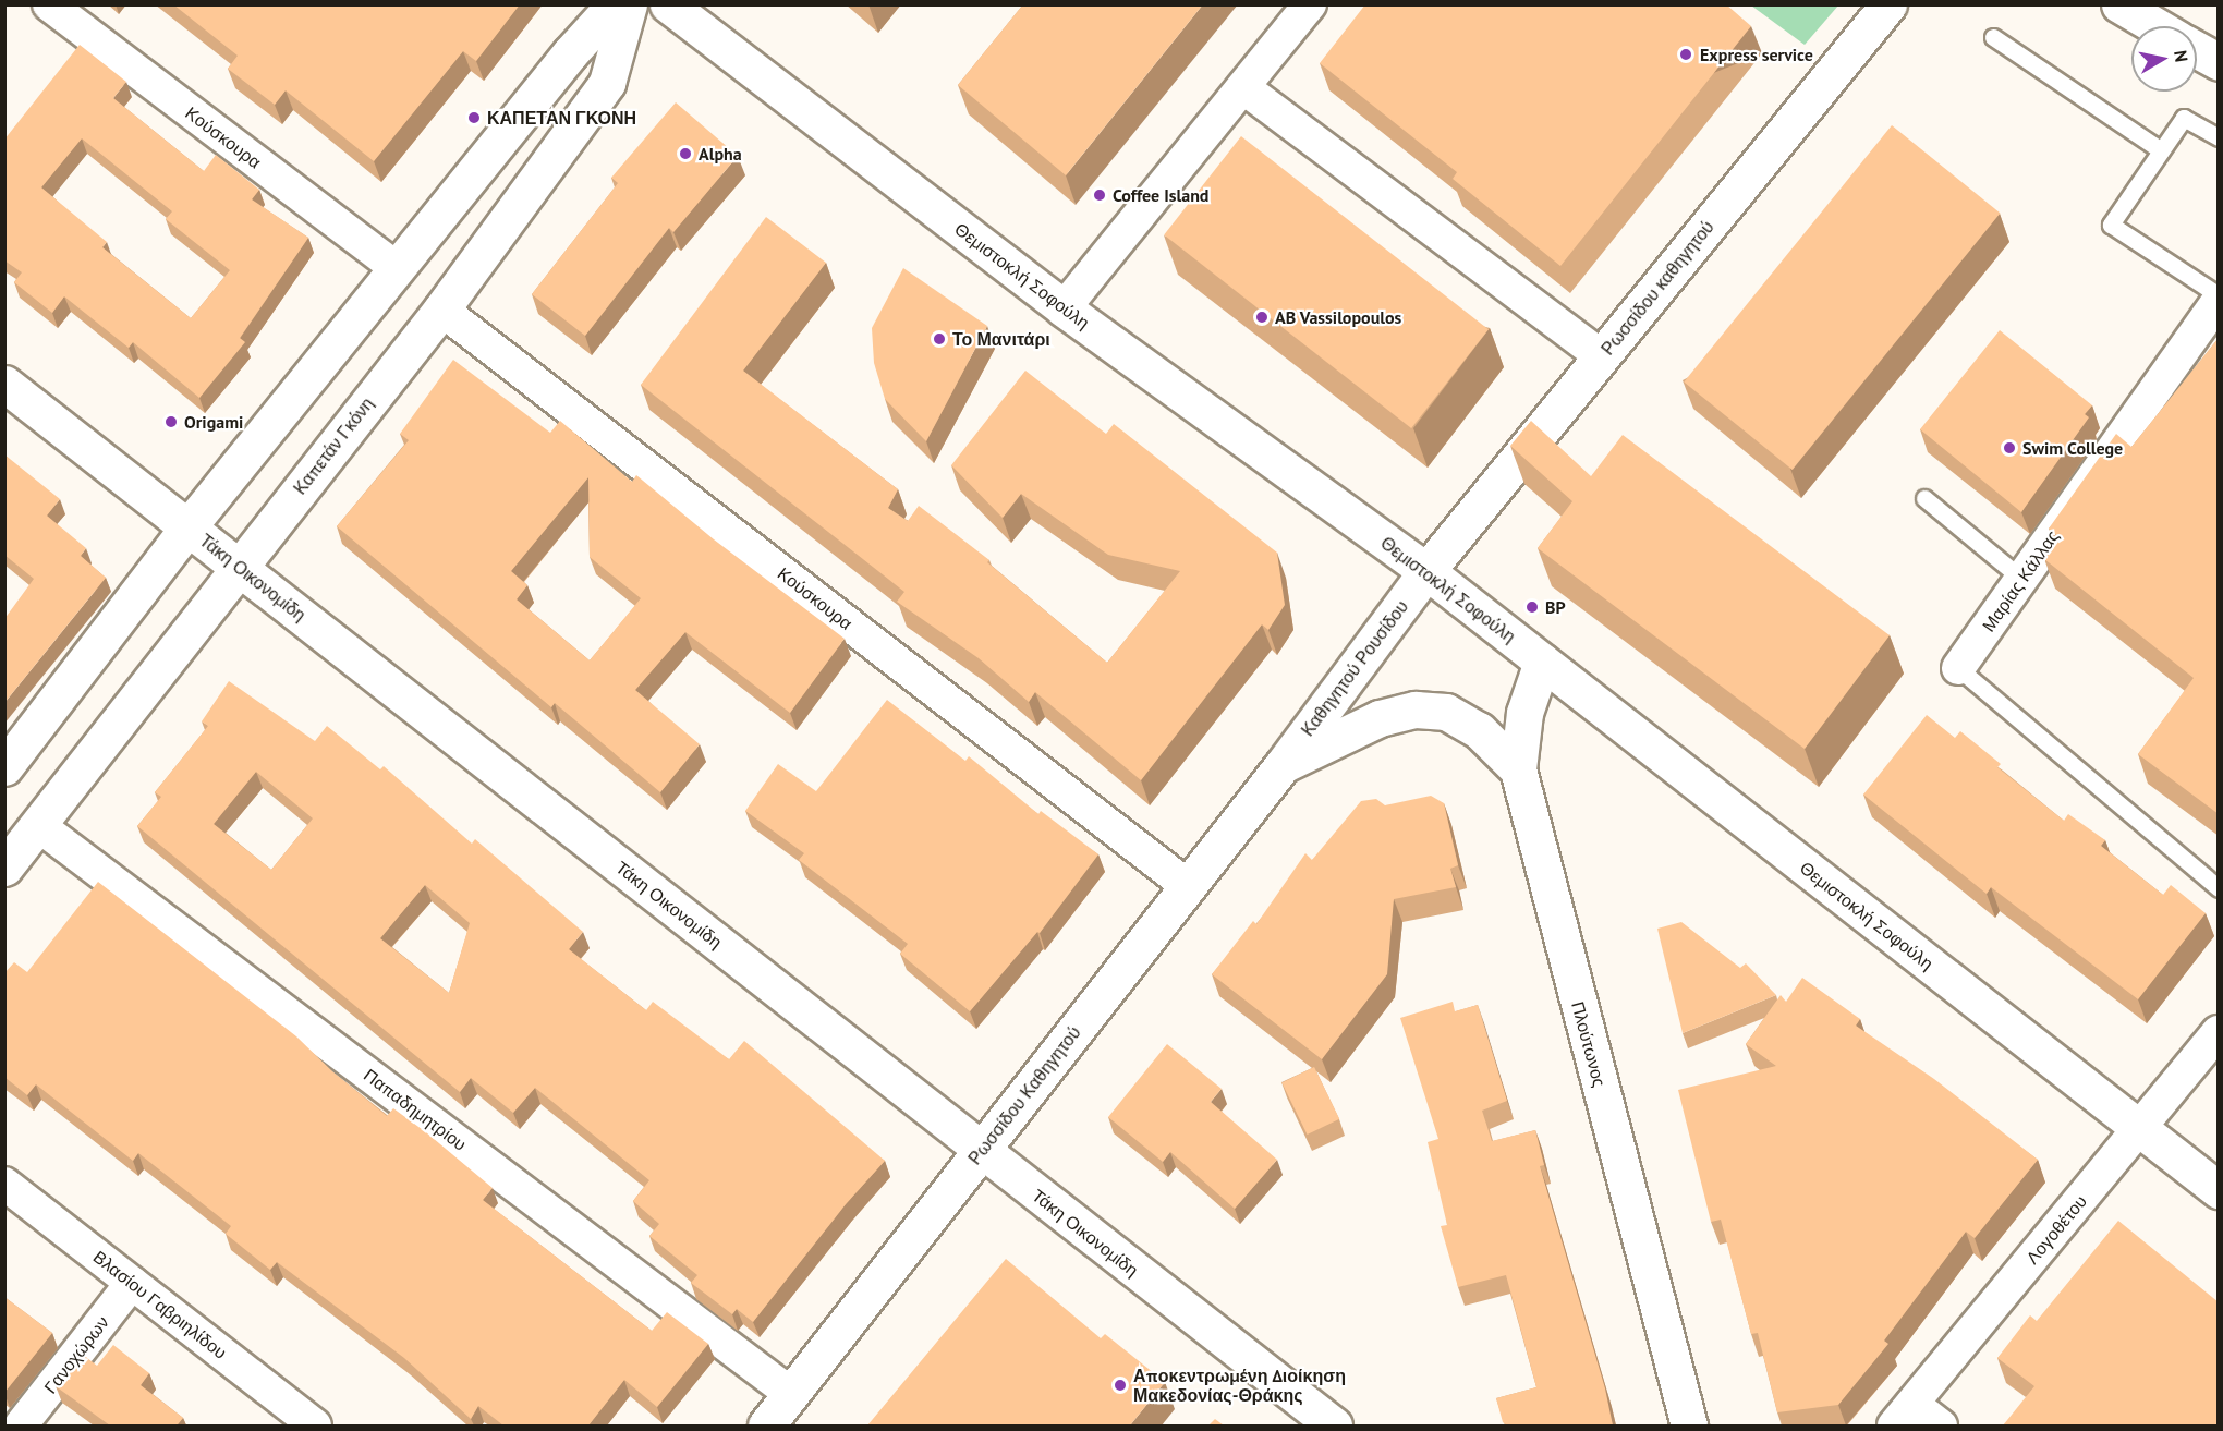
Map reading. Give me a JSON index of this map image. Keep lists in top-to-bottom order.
{
  "streets": {
    "main road": [
      "Θεμιστοκλή Σοφούλη",
      "Ρωσσίδου καθηγητού",
      "Καπετάν Γκόνη",
      "Τάκη Οικονομίδη",
      "Καθηγητού Ρουσίδου",
      "Πλούτωνος",
      "Ρωσσίδου Καθηγητού"
    ],
    "street": [
      "Κούσκουρα",
      "Μαρίας Κάλλας",
      "Παπαδημητρίου",
      "Λογοθέτου",
      "Βλασίου Γαβριηλίδου",
      "Γανοχώρων"
    ]
  },
  "crossings": [
    ["Κούσκουρα", "Καπετάν Γκόνη"],
    ["Κούσκουρα", "Ρωσσίδου Καθηγητού"],
    ["Θεμιστοκλή Σοφούλη", "Ρωσσίδου καθηγητού"],
    ["Θεμιστοκλή Σοφούλη", "Καθηγητού Ρουσίδου"],
    ["Θεμιστοκλή Σοφούλη", "Πλούτωνος"],
    ["Θεμιστοκλή Σοφούλη", "Λογοθέτου"],
    ["Ρωσσίδου καθηγητού", "Καθηγητού Ρουσίδου"],
    ["Καπετάν Γκόνη", "Τάκη Οικονομίδη"],
    ["Καπετάν Γκόνη", "Παπαδημητρίου"],
    ["Τάκη Οικονομίδη", "Ρωσσίδου Καθηγητού"],
    ["Καθηγητού Ρουσίδου", "Ρωσσίδου Καθηγητού"],
    ["Ρωσσίδου Καθηγητού", "Παπαδημητρίου"],
    ["Βλασίου Γαβριηλίδου", "Γανοχώρων"]
  ],
  "places": [
    "Express service",
    "ΚΑΠΕΤΑΝ ΓΚΟΝΗ",
    "Alpha",
    "Coffee Island",
    "AB Vassilopoulos",
    "Το Μανιτάρι",
    "Origami",
    "Swim College",
    "BP",
    "Αποκεντρωμένη Διοίκηση Μακεδονίας-Θράκης"
  ],
  "north": "right"
}
